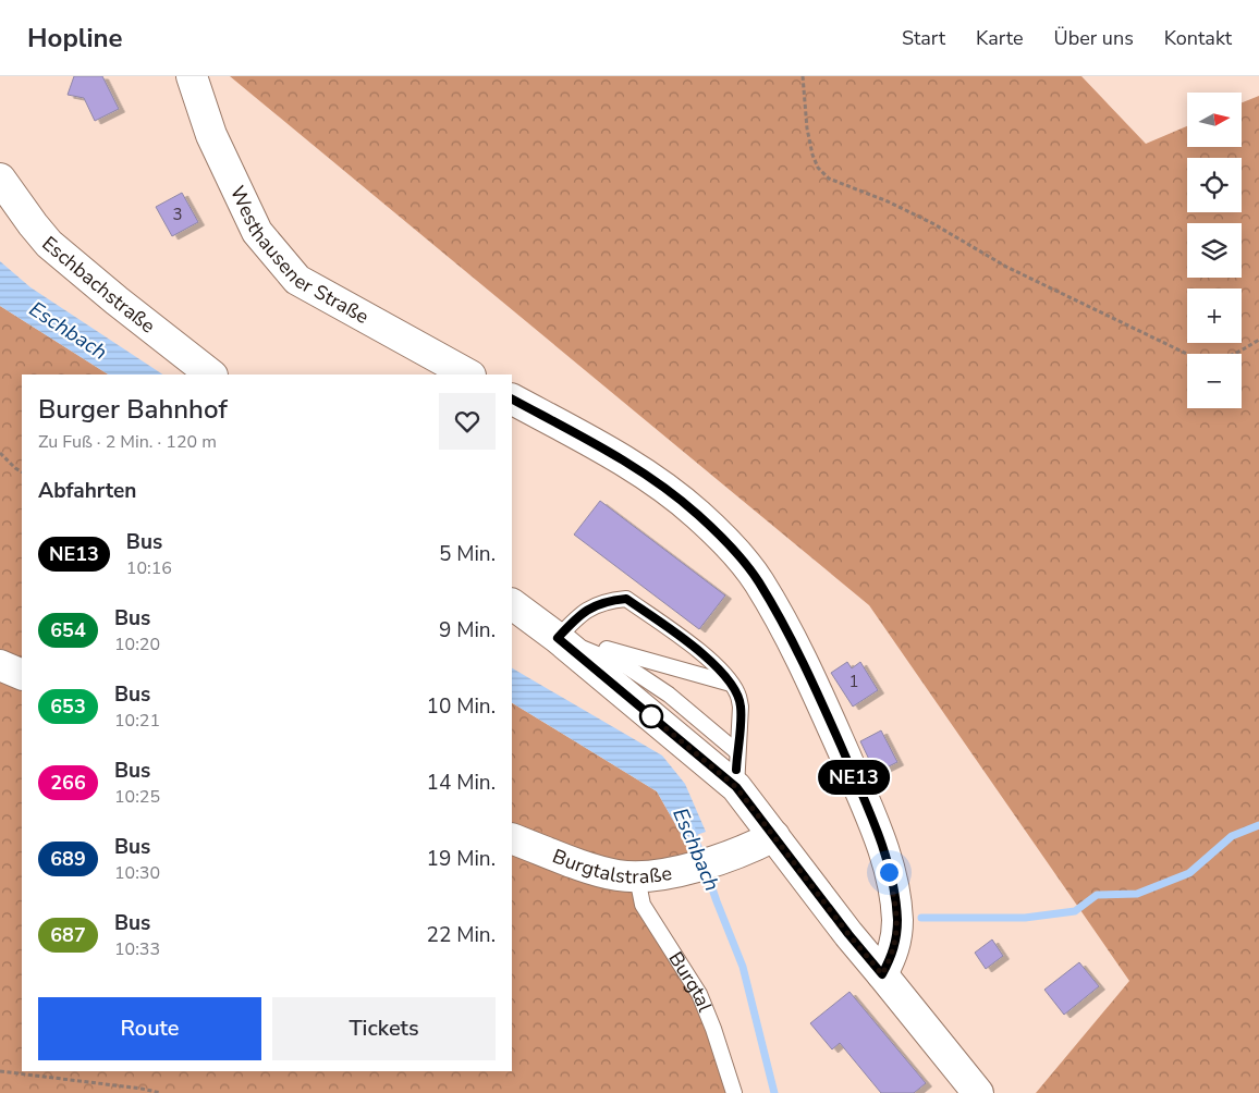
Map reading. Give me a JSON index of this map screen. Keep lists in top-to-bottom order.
{
  "streets": {
    "main road": ["Westhausener Straße", "Eschbachstraße", "Burgtalstraße"],
    "lane": ["Burgtal"]
  },
  "crossings": [
    ["Burgtalstraße", "Burgtal"]
  ],
  "water": ["Eschbach"],
  "lines": ["bus line NE13"],
  "house_numbers": ["3", "1"],
  "north": "right",
  "page": {
    "header": "Hopline",
    "nav": [
      "Start",
      "Karte",
      "Über uns",
      "Kontakt"
    ],
    "on_map": "NE13",
    "map_buttons": ["+", "−"],
    "heading": [
      ["Burger Bahnhof", "Zu Fuß · 2 Min. · 120 m"],
      "Abfahrten"
    ],
    "list": [
      {
        "mark": "NE13",
        "name": "Bus",
        "note": "10:16",
        "value": "5 Min."
      },
      {
        "mark": "654",
        "name": "Bus",
        "note": "10:20",
        "value": "9 Min."
      },
      {
        "mark": "653",
        "name": "Bus",
        "note": "10:21",
        "value": "10 Min."
      },
      {
        "mark": "266",
        "name": "Bus",
        "note": "10:25",
        "value": "14 Min."
      },
      {
        "mark": "689",
        "name": "Bus",
        "note": "10:30",
        "value": "19 Min."
      },
      {
        "mark": "687",
        "name": "Bus",
        "note": "10:33",
        "value": "22 Min."
      }
    ],
    "buttons": ["Route", "Tickets"]
  }
}
